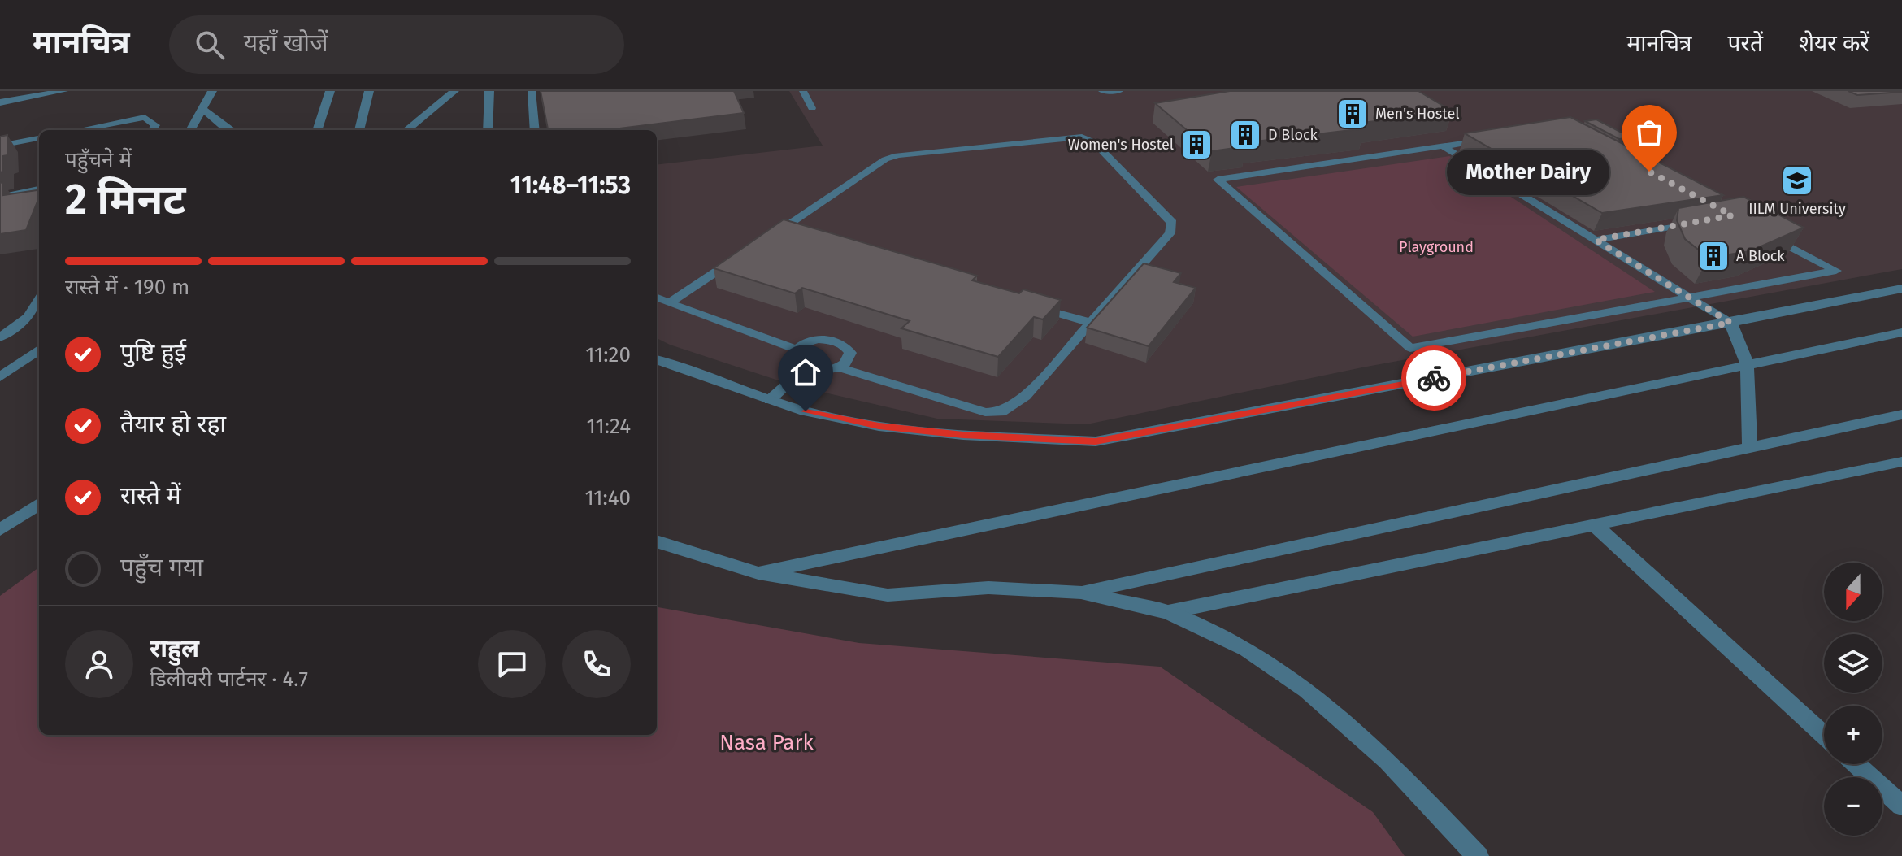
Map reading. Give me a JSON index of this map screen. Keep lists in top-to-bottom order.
{
  "parks": ["Playground", "Nasa Park"],
  "places": {
    "building": [
      "Men's Hostel",
      "D Block",
      "Women's Hostel",
      "A Block"
    ],
    "other": ["Mother Dairy"],
    "school or university": ["IILM University"]
  },
  "north": "bottom",
  "page": {
    "header": "मानचित्र",
    "search": "यहाँ खोजें",
    "nav": ["मानचित्र", "परतें", "शेयर करें"],
    "heading": ["2 मिनट", "पहुँचने में", "11:48–11:53"],
    "panel": ["राहुल", "डिलीवरी पार्टनर · 4.7"],
    "bubble": "Mother Dairy",
    "bar": "रास्ते में · 190 m",
    "list": [
      ["पुष्टि हुई", "11:20"],
      ["तैयार हो रहा", "11:24"],
      ["रास्ते में", "11:40"],
      "पहुँच गया"
    ],
    "map_buttons": ["+", "−"]
  }
}
